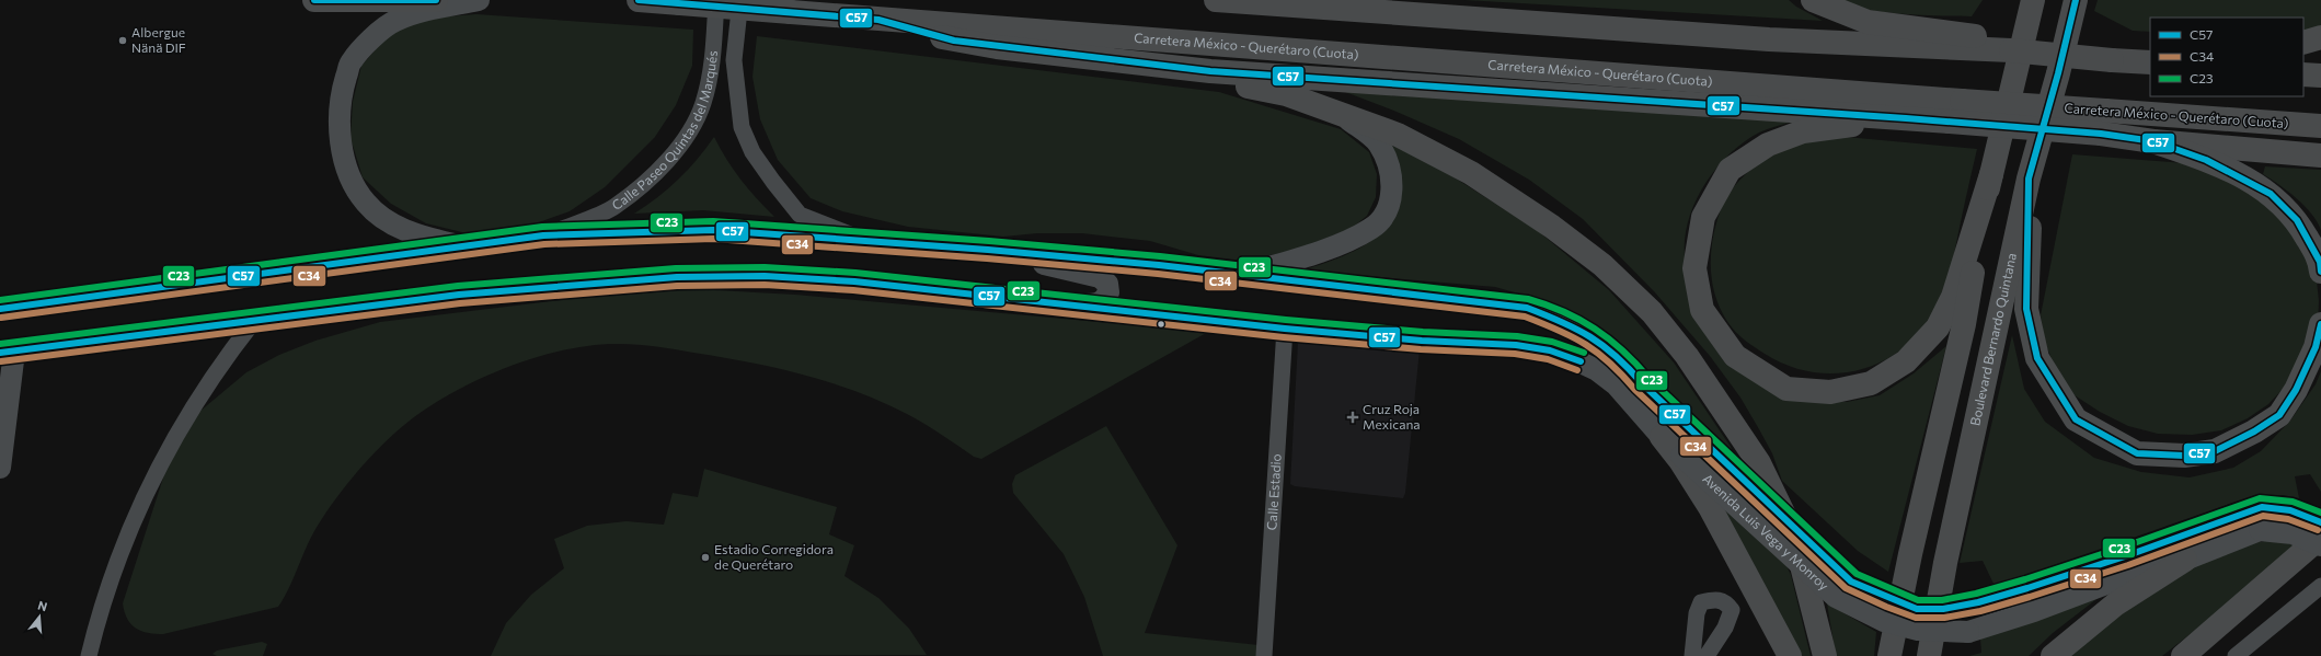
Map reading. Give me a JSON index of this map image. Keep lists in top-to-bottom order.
{
  "streets": {
    "highway": ["Carretera México - Querétaro (Cuota)", "Boulevard Bernardo Quintana"],
    "main road": ["Avenida Luis Vega y Monroy"],
    "street": ["Calle Paseo Quintas del Marqués", "Calle Estadio"]
  },
  "crossings": [
    ["Calle Paseo Quintas del Marqués", "Avenida Luis Vega y Monroy"],
    ["Calle Estadio", "Avenida Luis Vega y Monroy"]
  ],
  "places": {
    "other": ["Albergue Nänä DIF", "Estadio Corregidora de Querétaro"],
    "health": ["Cruz Roja Mexicana"]
  },
  "lines": ["transit line C57", "transit line C23", "transit line C34"],
  "legend": ["C57", "C34", "C23"],
  "north": "top"
}
